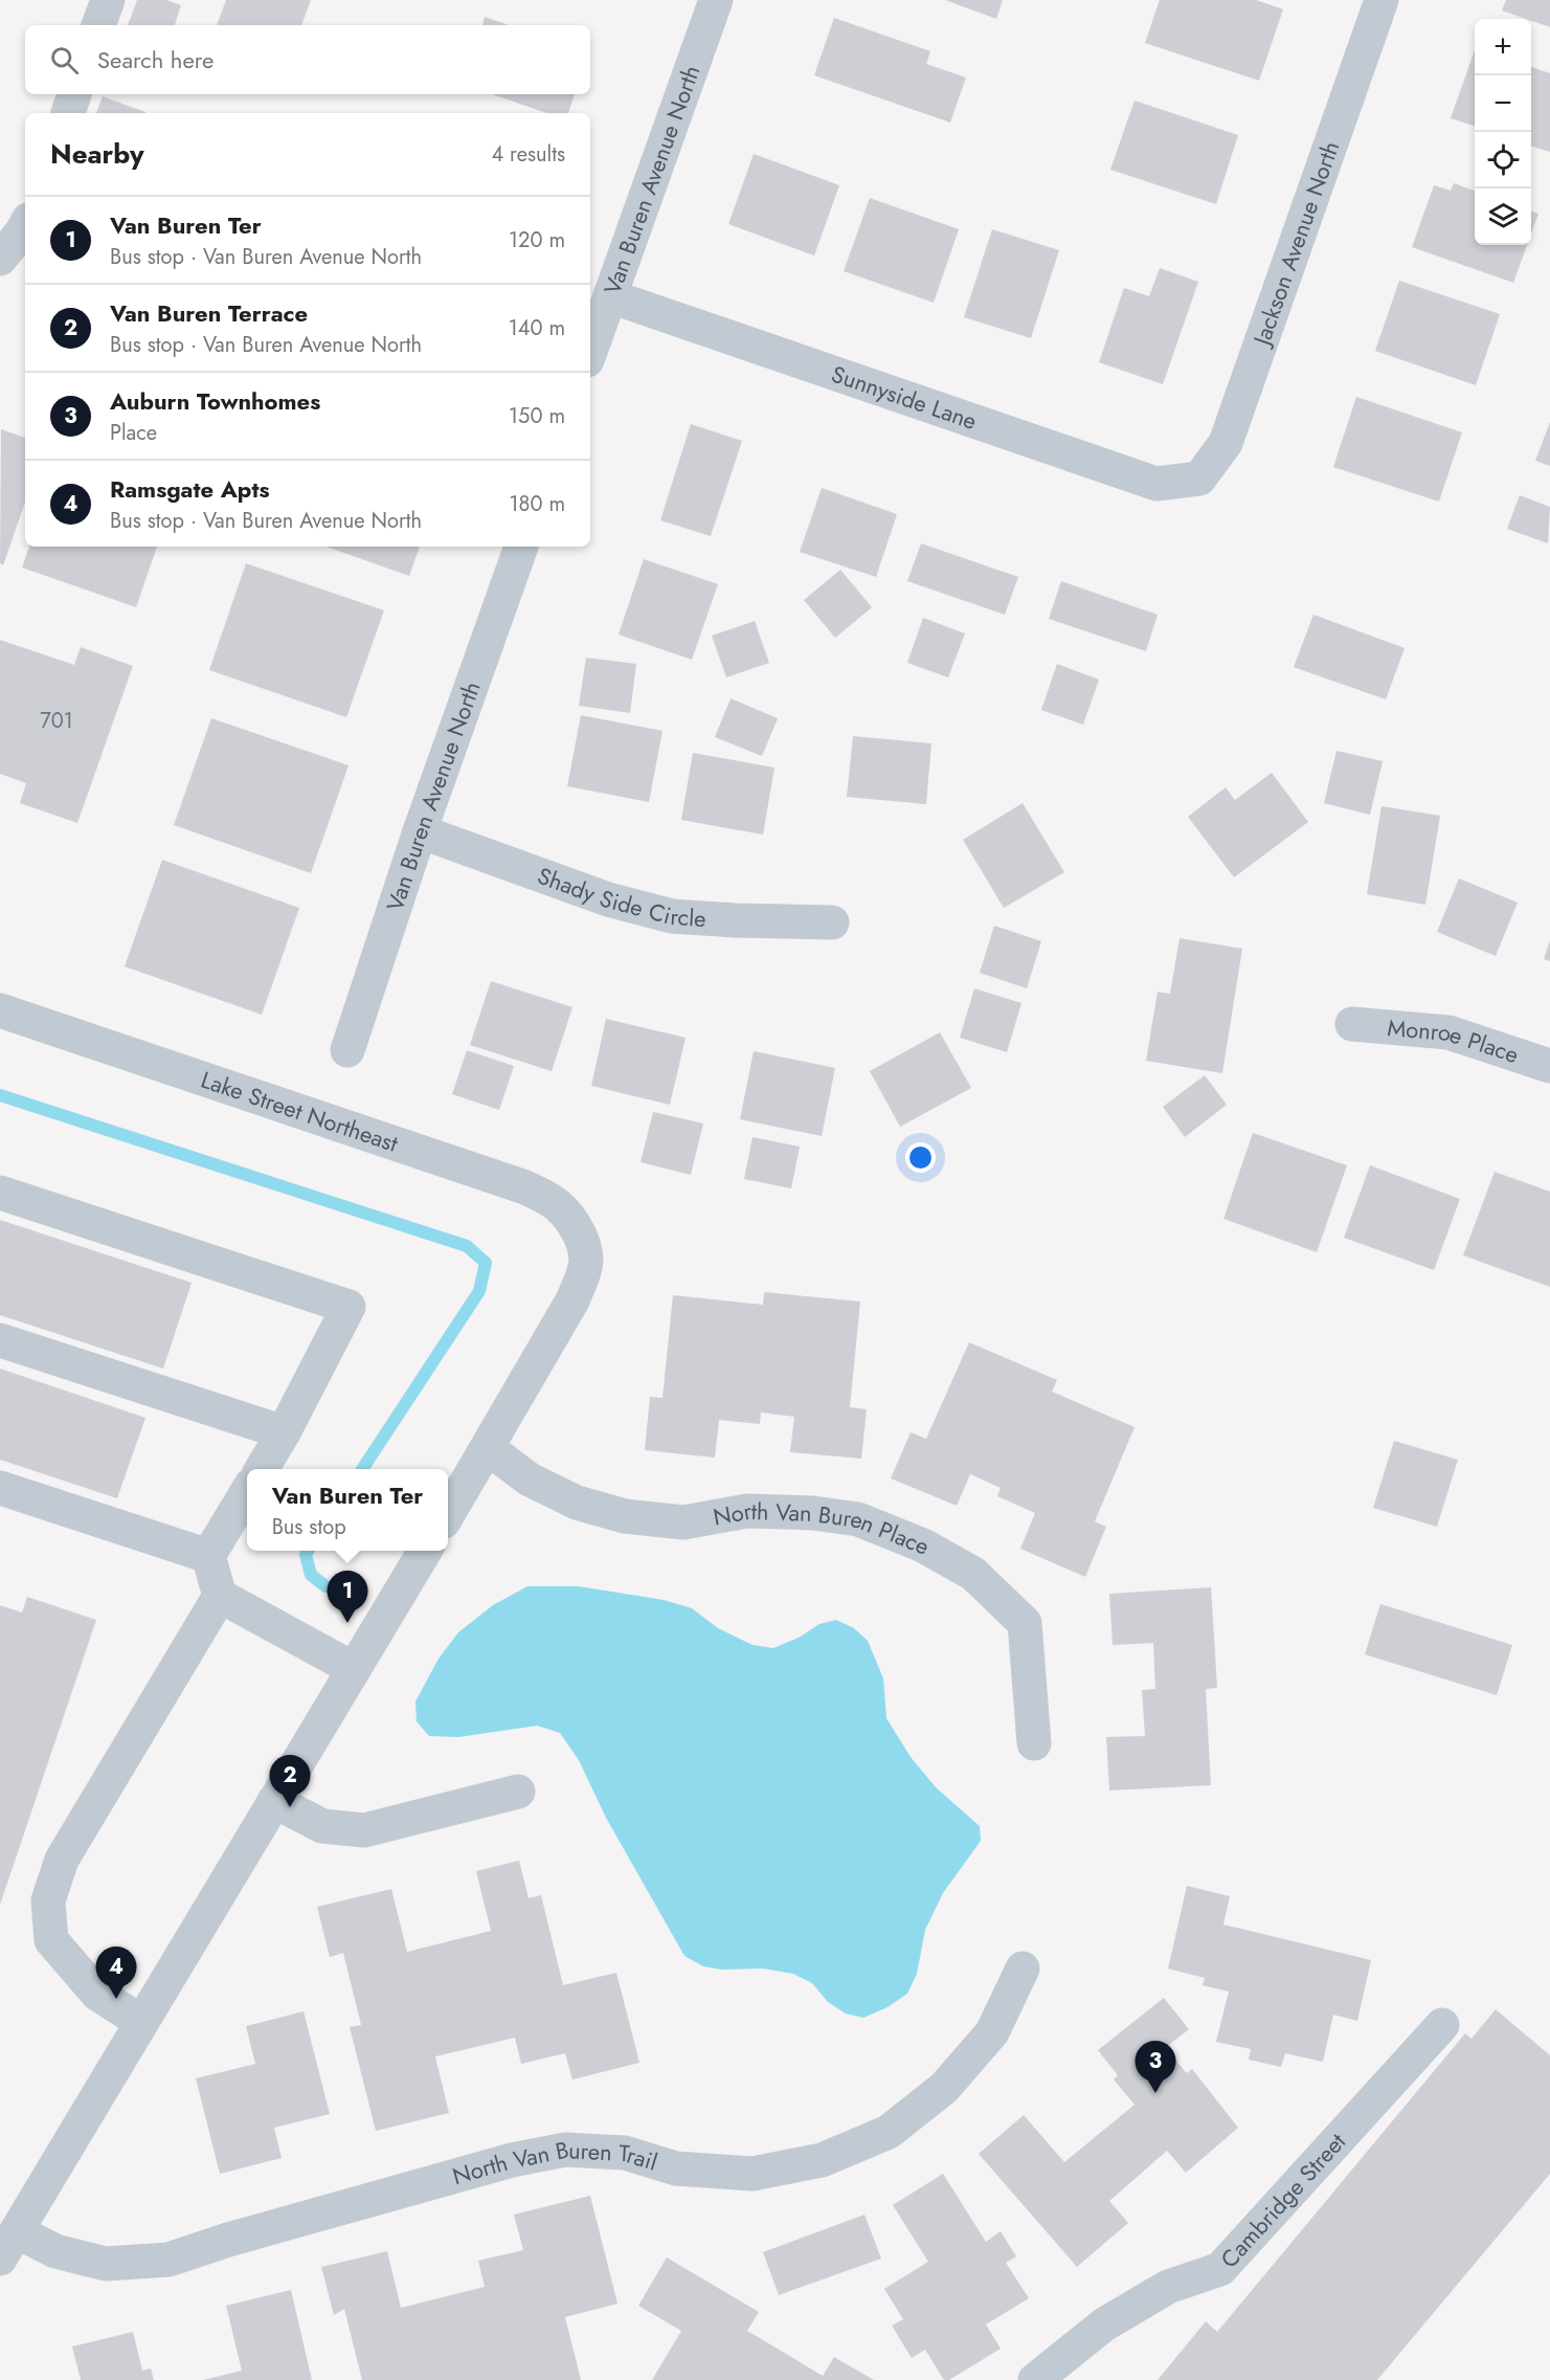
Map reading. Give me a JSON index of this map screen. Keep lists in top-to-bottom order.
{
  "streets": {
    "street": [
      "Van Buren Avenue North",
      "Jackson Avenue North",
      "Sunnyside Lane",
      "Shady Side Circle",
      "Monroe Place",
      "Lake Street Northeast",
      "North Van Buren Place",
      "North Van Buren Trail",
      "Cambridge Street"
    ]
  },
  "crossings": [
    ["Van Buren Avenue North", "Sunnyside Lane"],
    ["Van Buren Avenue North", "Shady Side Circle"],
    ["Jackson Avenue North", "Sunnyside Lane"],
    ["Lake Street Northeast", "North Van Buren Place"]
  ],
  "house_numbers": ["701"],
  "page": {
    "map_buttons": ["+", "−"],
    "search": "Search here",
    "heading": ["Nearby", "4 results"],
    "list": [
      {
        "mark": "1",
        "name": "Van Buren Ter",
        "note": "Bus stop · Van Buren Avenue North",
        "value": "120 m"
      },
      {
        "mark": "2",
        "name": "Van Buren Terrace",
        "note": "Bus stop · Van Buren Avenue North",
        "value": "140 m"
      },
      {
        "mark": "3",
        "name": "Auburn Townhomes",
        "note": "Place",
        "value": "150 m"
      },
      {
        "mark": "4",
        "name": "Ramsgate Apts",
        "note": "Bus stop · Van Buren Avenue North",
        "value": "180 m"
      }
    ],
    "popup": ["Van Buren Ter", "Bus stop"],
    "pins": [
      "1",
      "2",
      "4",
      "3"
    ]
  }
}
